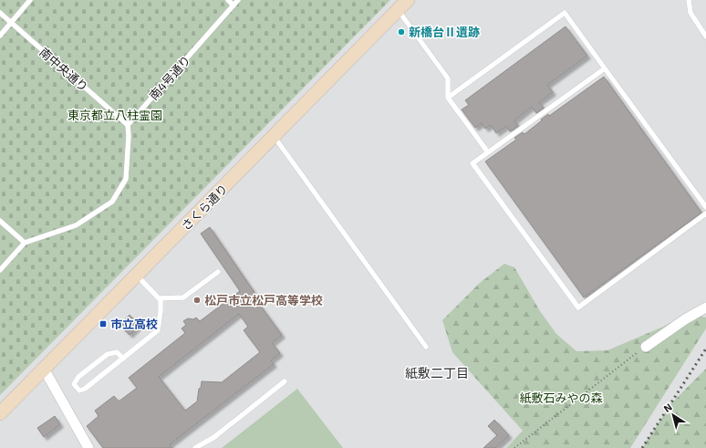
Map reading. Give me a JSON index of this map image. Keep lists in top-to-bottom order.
{
  "streets": {
    "street": ["さくら通り"],
    "lane": ["南中央通り", "南4号通り"]
  },
  "crossings": [
    ["南中央通り", "南4号通り"]
  ],
  "districts": ["紙敷二丁目"],
  "parks": ["東京都立八柱霊園", "紙敷石みやの森"],
  "places": {
    "other": ["新橋台Ⅱ遺跡", "松戸市立松戸高等学校"],
    "transit": ["市立高校"]
  },
  "north": "top left"
}
